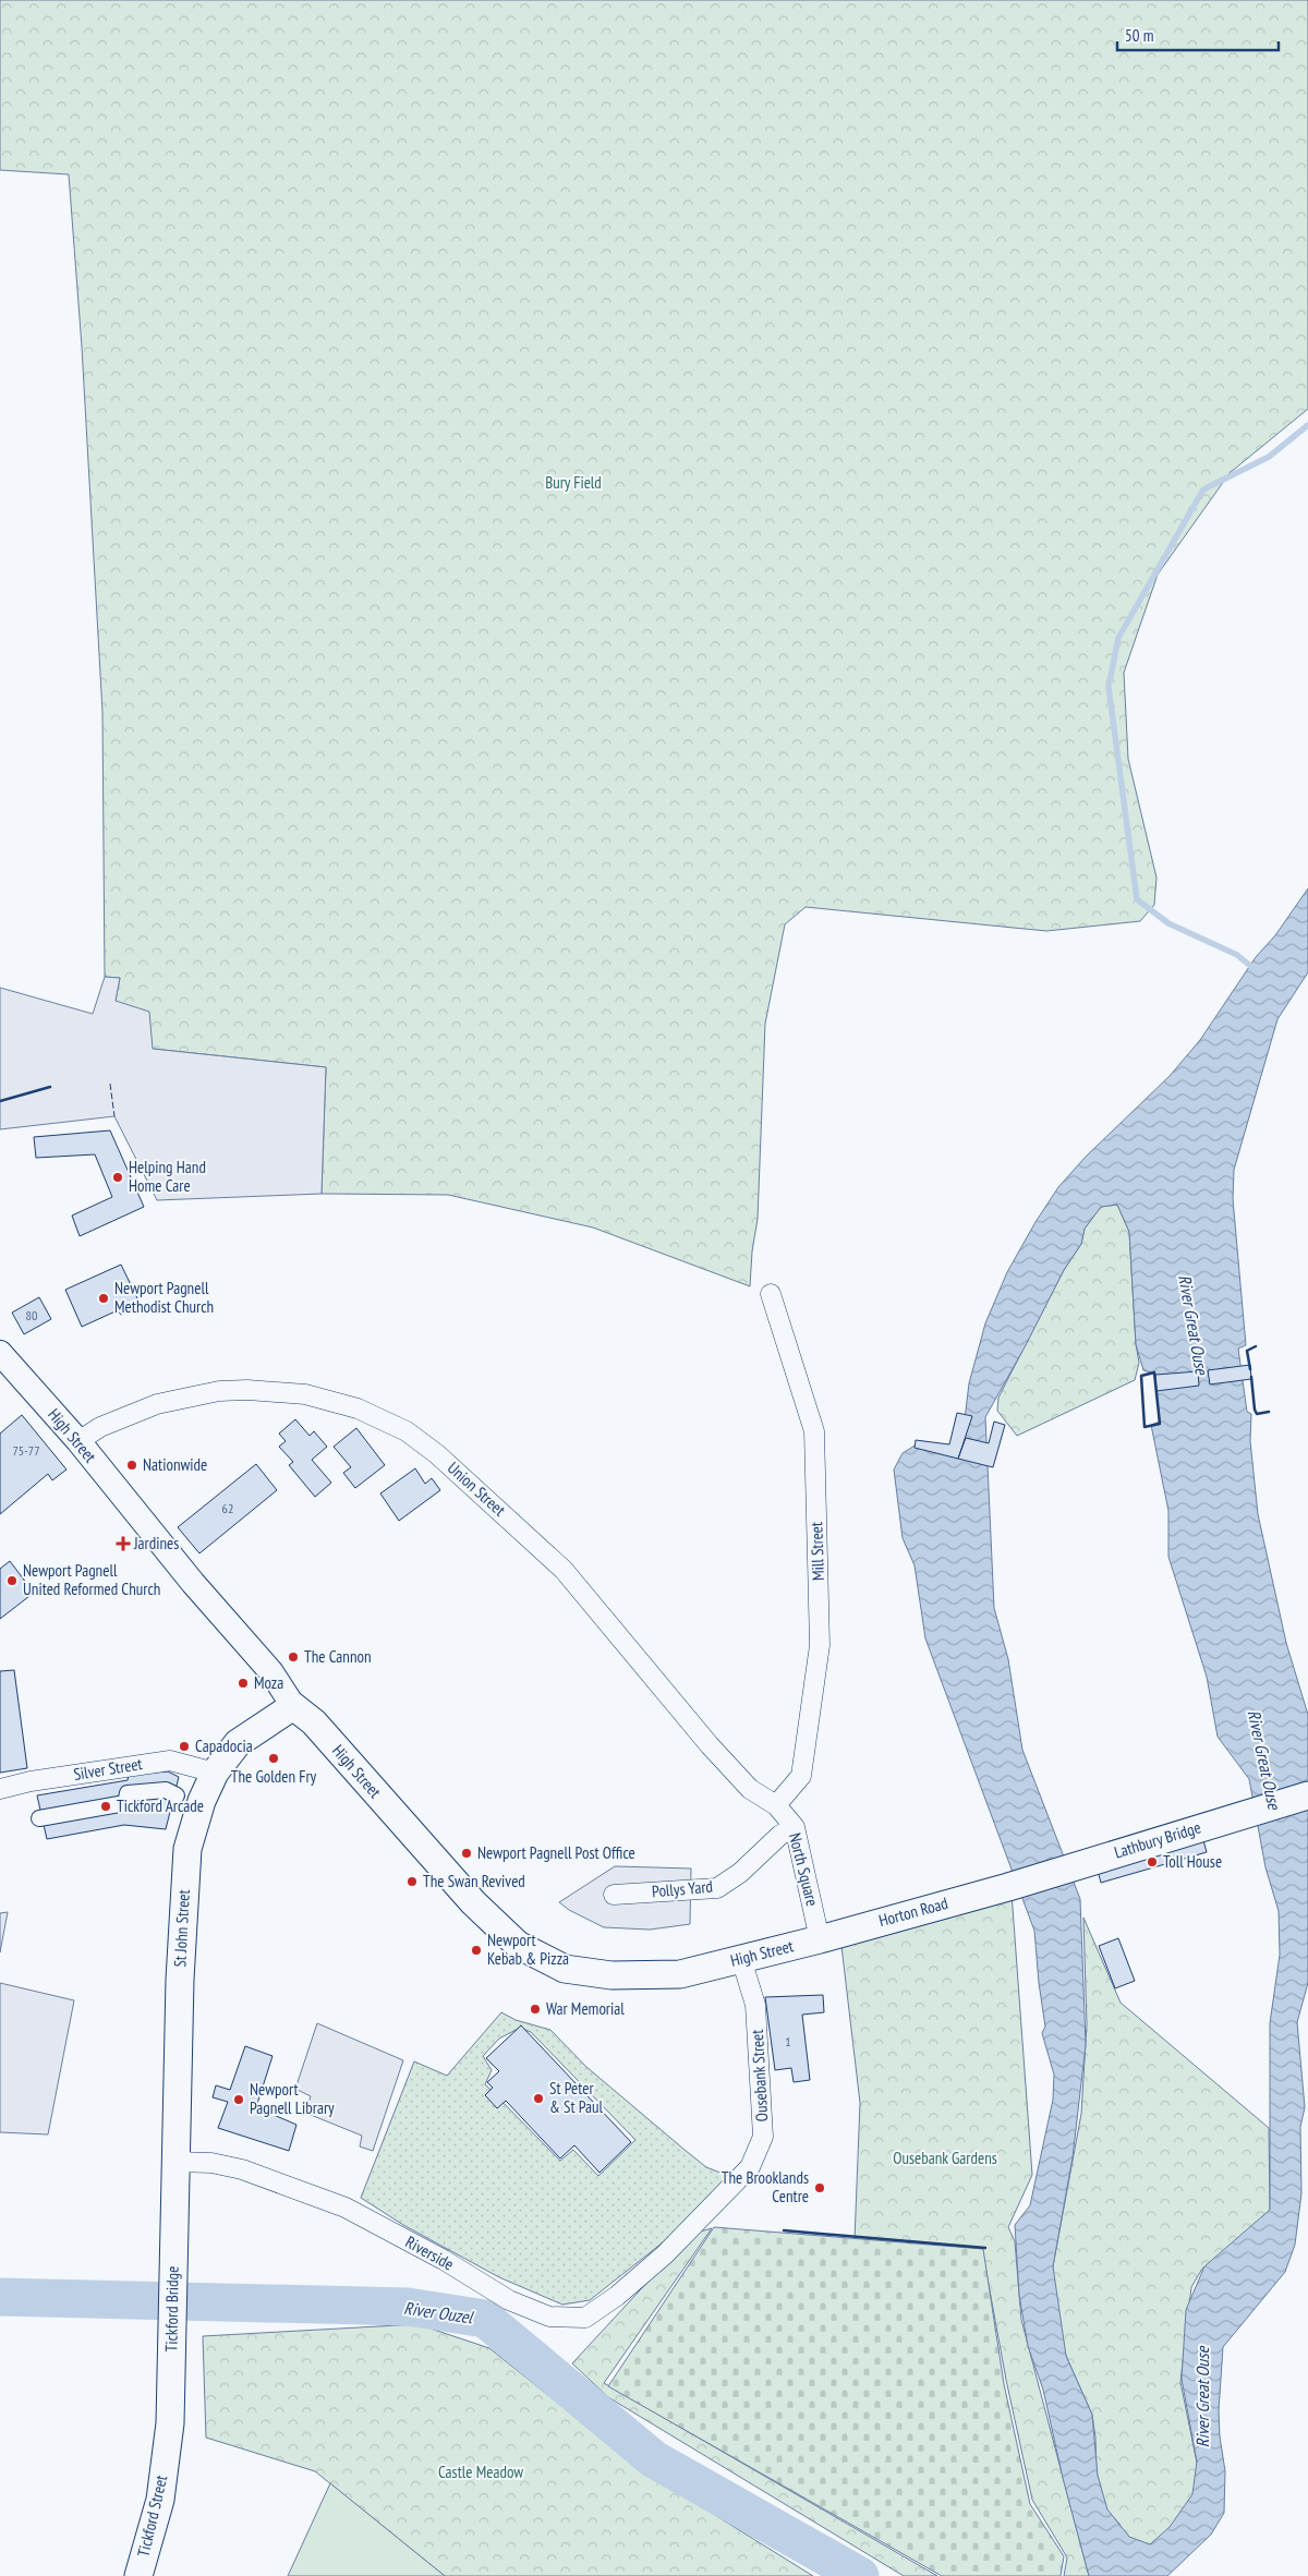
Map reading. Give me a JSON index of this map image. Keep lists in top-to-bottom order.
{
  "streets": {
    "main road": [
      "High Street",
      "Lathbury Bridge",
      "Horton Road",
      "St John Street",
      "Tickford Bridge",
      "Tickford Street"
    ],
    "street": [
      "Union Street",
      "Mill Street",
      "Silver Street",
      "North Square",
      "Pollys Yard",
      "Ousebank Street",
      "Riverside"
    ]
  },
  "crossings": [
    ["High Street", "Union Street"],
    ["High Street", "North Square"],
    ["High Street", "Horton Road"],
    ["High Street", "St John Street"],
    ["High Street", "Ousebank Street"],
    ["Union Street", "Mill Street"],
    ["Union Street", "North Square"],
    ["Mill Street", "North Square"],
    ["Silver Street", "St John Street"],
    ["Lathbury Bridge", "Horton Road"],
    ["North Square", "Pollys Yard"],
    ["North Square", "Horton Road"],
    ["St John Street", "Riverside"],
    ["St John Street", "Tickford Bridge"],
    ["Ousebank Street", "Riverside"],
    ["Tickford Bridge", "Tickford Street"]
  ],
  "water": ["River Great Ouse", "River Ouzel"],
  "parks": ["Bury Field", "Ousebank Gardens", "Castle Meadow"],
  "places": {
    "other": [
      "Helping Hand Home Care",
      "Newport Pagnell Methodist Church",
      "Nationwide",
      "Newport Pagnell United Reformed Church",
      "The Cannon",
      "Moza",
      "Capadocia",
      "The Golden Fry",
      "Tickford Arcade",
      "Newport Pagnell Post Office",
      "Toll House",
      "The Swan Revived",
      "Newport Kebab & Pizza",
      "War Memorial",
      "St Peter & St Paul",
      "Newport Pagnell Library",
      "The Brooklands Centre"
    ],
    "health": ["Jardines"]
  },
  "house_numbers": [
    "80",
    "75-77",
    "62",
    "1"
  ],
  "scale_bar": "50 m"
}
